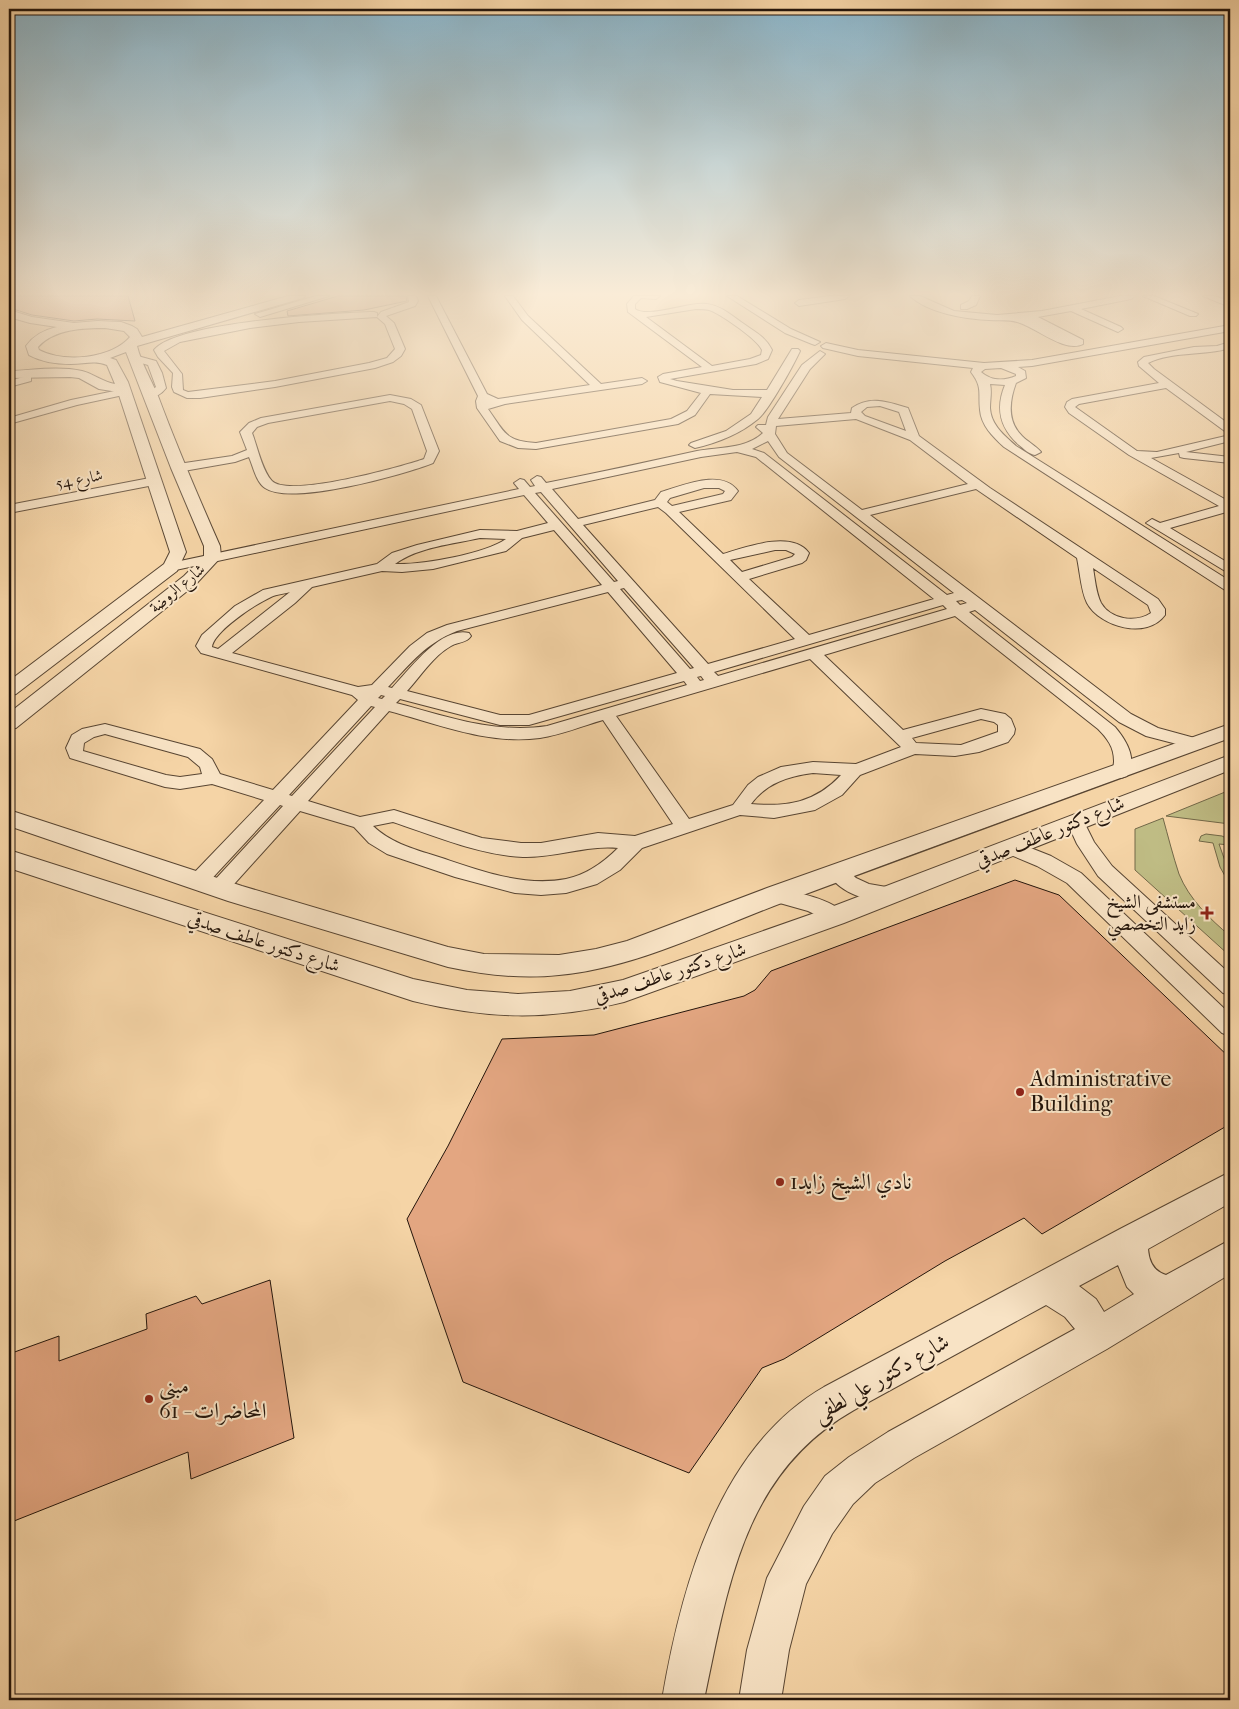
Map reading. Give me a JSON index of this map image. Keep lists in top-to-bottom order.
{
  "streets": {
    "street": [
      "شارع 54",
      "شارع الروضة",
      "شارع دكتور عاطف صدقي",
      "شارع دكتور علي لطفي"
    ]
  },
  "crossings": [
    ["شارع 54", "شارع الروضة"]
  ],
  "places": {
    "health": ["مستشفى الشيخ زايد التخصصي"],
    "other": ["Administrative Building", "نادي الشيخ زايد1", "مبنى المحاضرات - 61"]
  }
}
